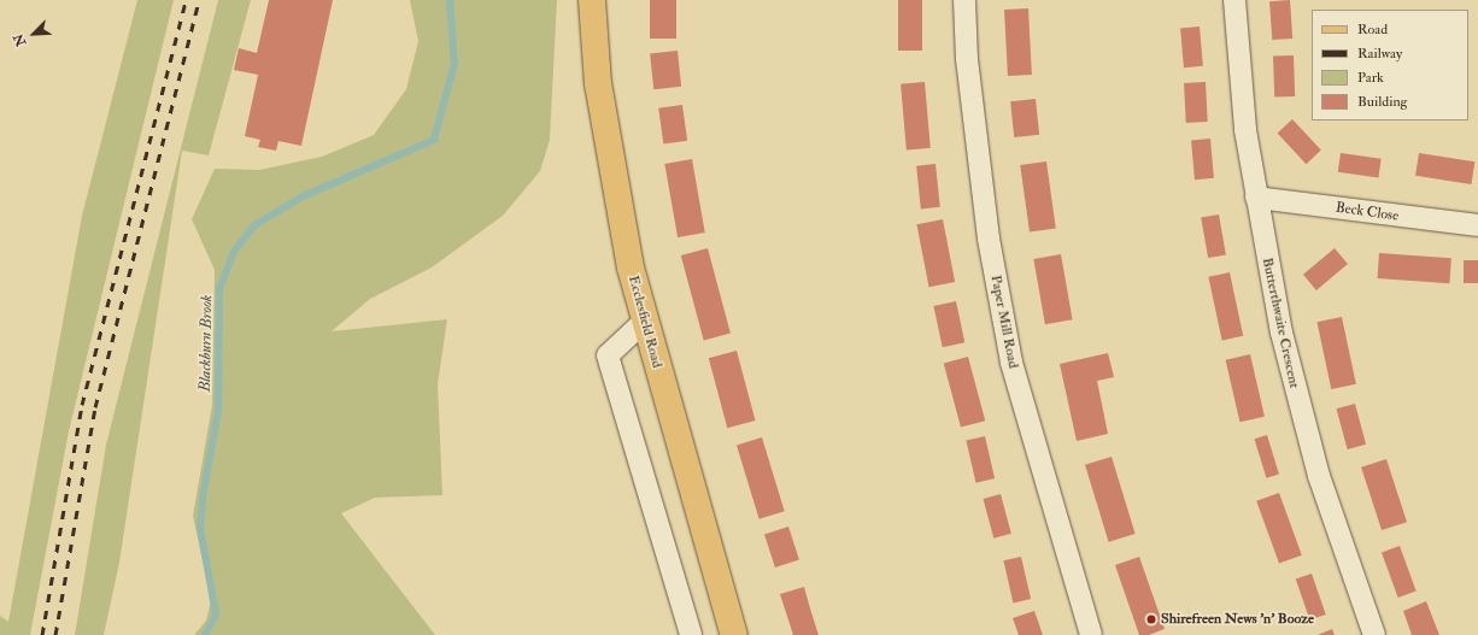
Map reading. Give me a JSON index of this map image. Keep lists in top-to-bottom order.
{
  "streets": {
    "main road": ["Ecclesfield Road"],
    "street": ["Beck Close", "Paper Mill Road", "Butterthwaite Crescent"]
  },
  "crossings": [
    ["Beck Close", "Butterthwaite Crescent"]
  ],
  "water": ["Blackburn Brook"],
  "places": ["Shirefreen News 'n' Booze"],
  "legend": [
    "Road",
    "Railway",
    "Park",
    "Building"
  ],
  "north": "bottom left"
}
